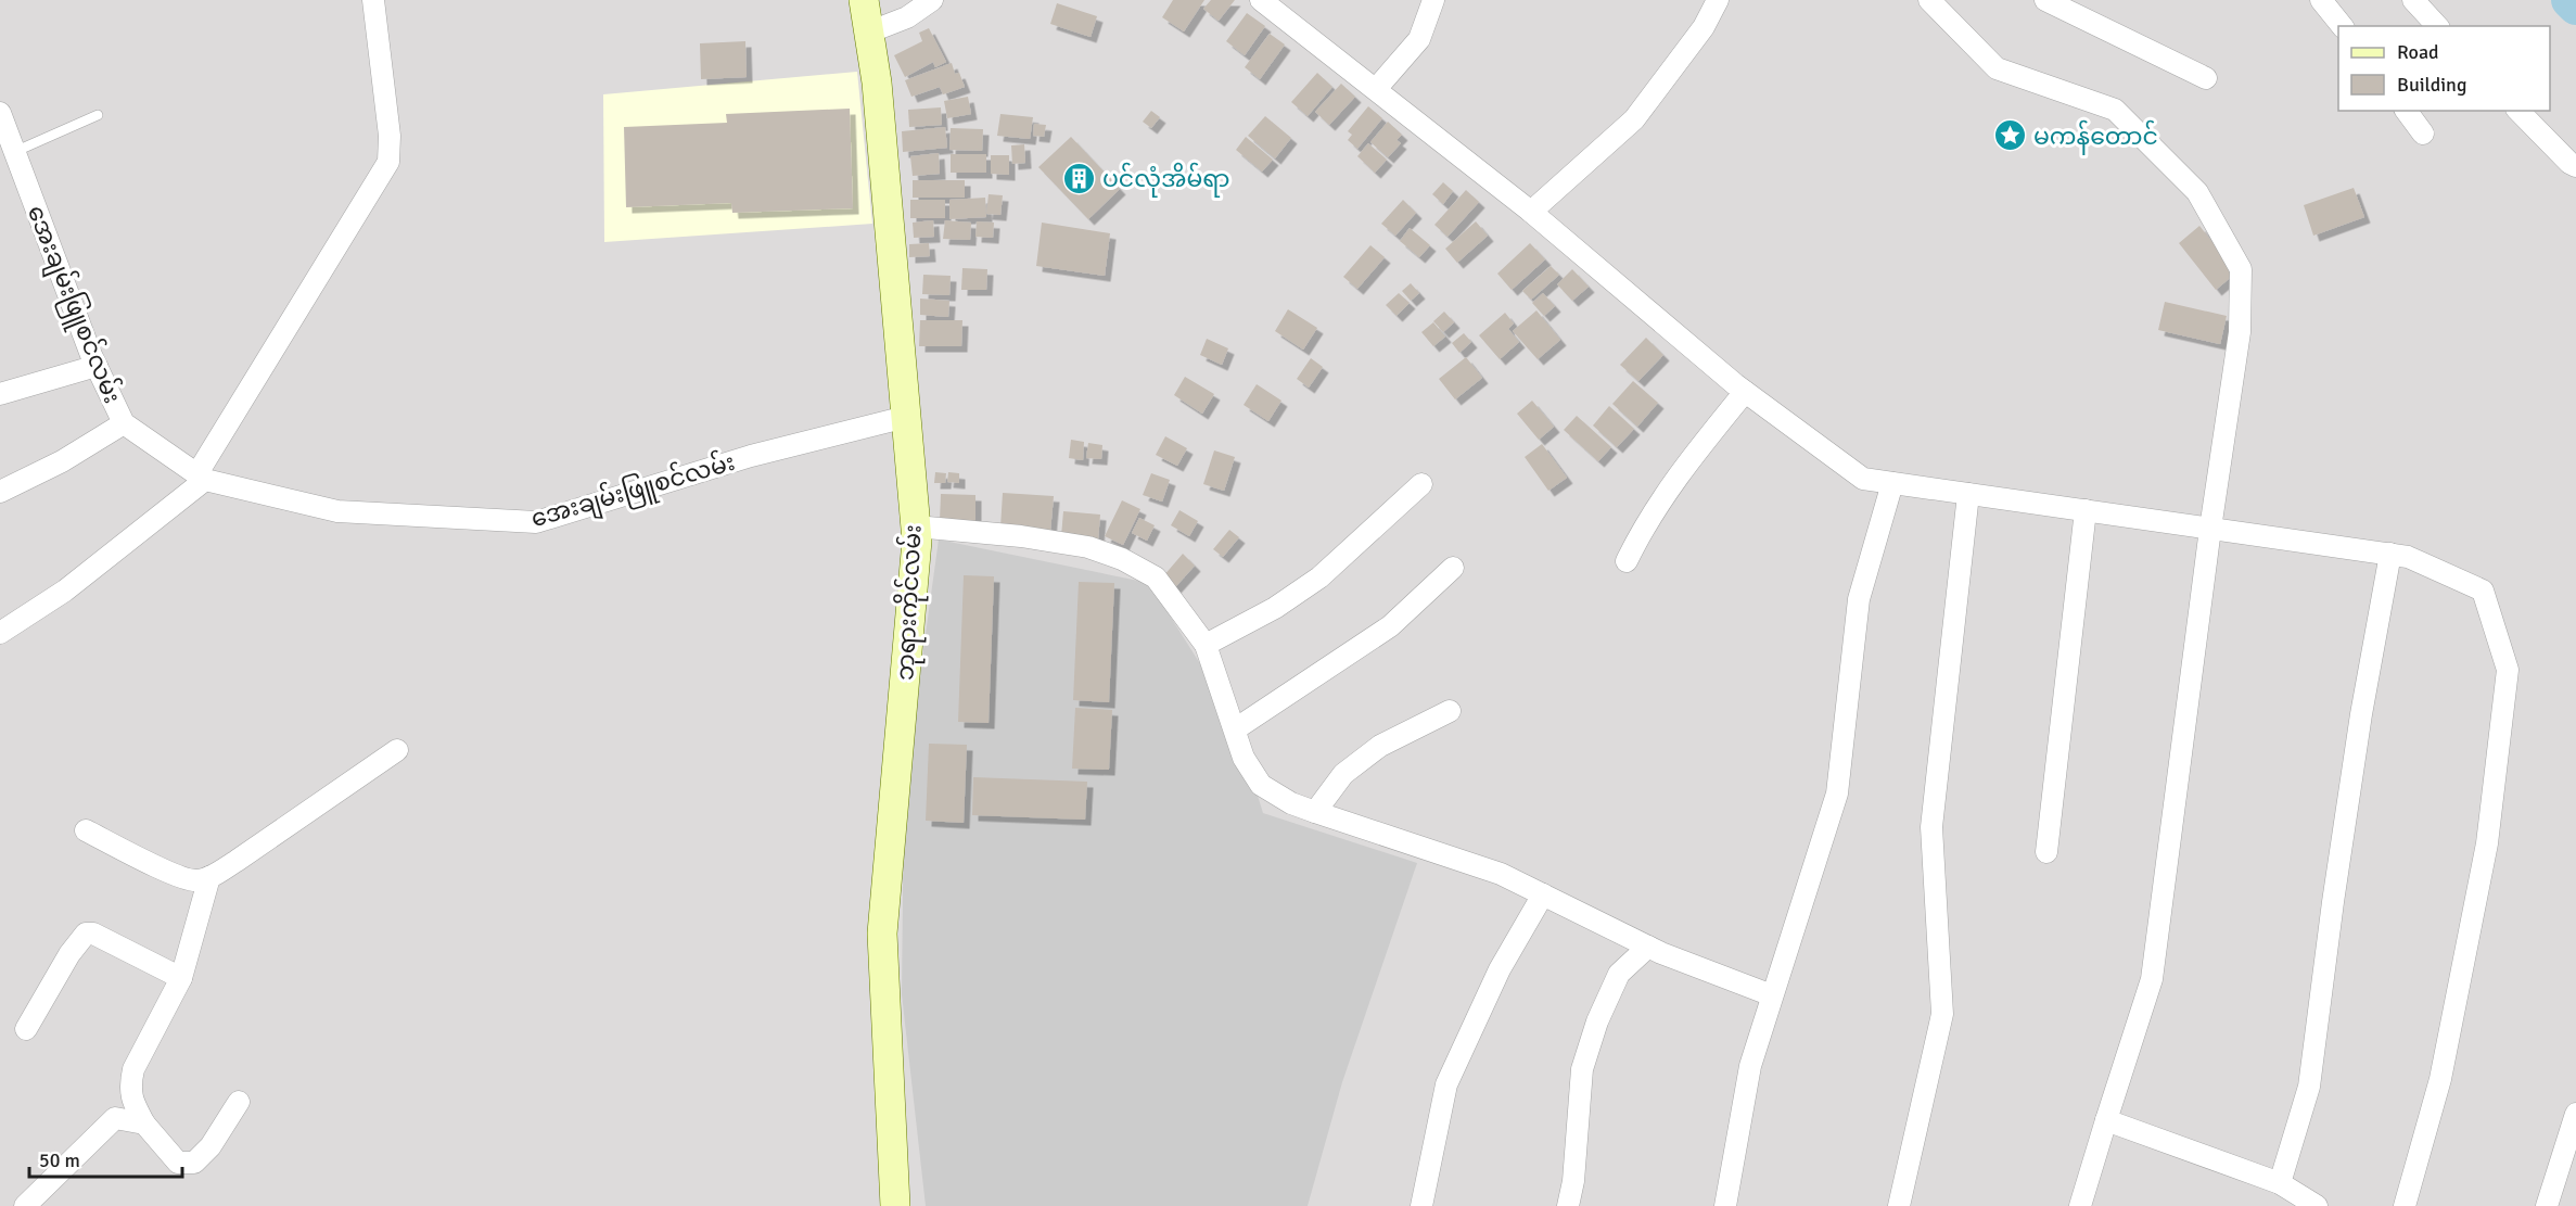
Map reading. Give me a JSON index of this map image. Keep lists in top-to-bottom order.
{
  "streets": {
    "street": ["အေးချမ်းဖြူစင်လမ်း", "ဘုရားကိုင်လမ်း"]
  },
  "crossings": [
    ["အေးချမ်းဖြူစင်လမ်း", "ဘုရားကိုင်လမ်း"]
  ],
  "places": {
    "place": ["မကန်တောင်"],
    "building": ["ပင်လုံအိမ်ရာ"]
  },
  "legend": ["Road", "Building"],
  "scale_bar": "50 m"
}
